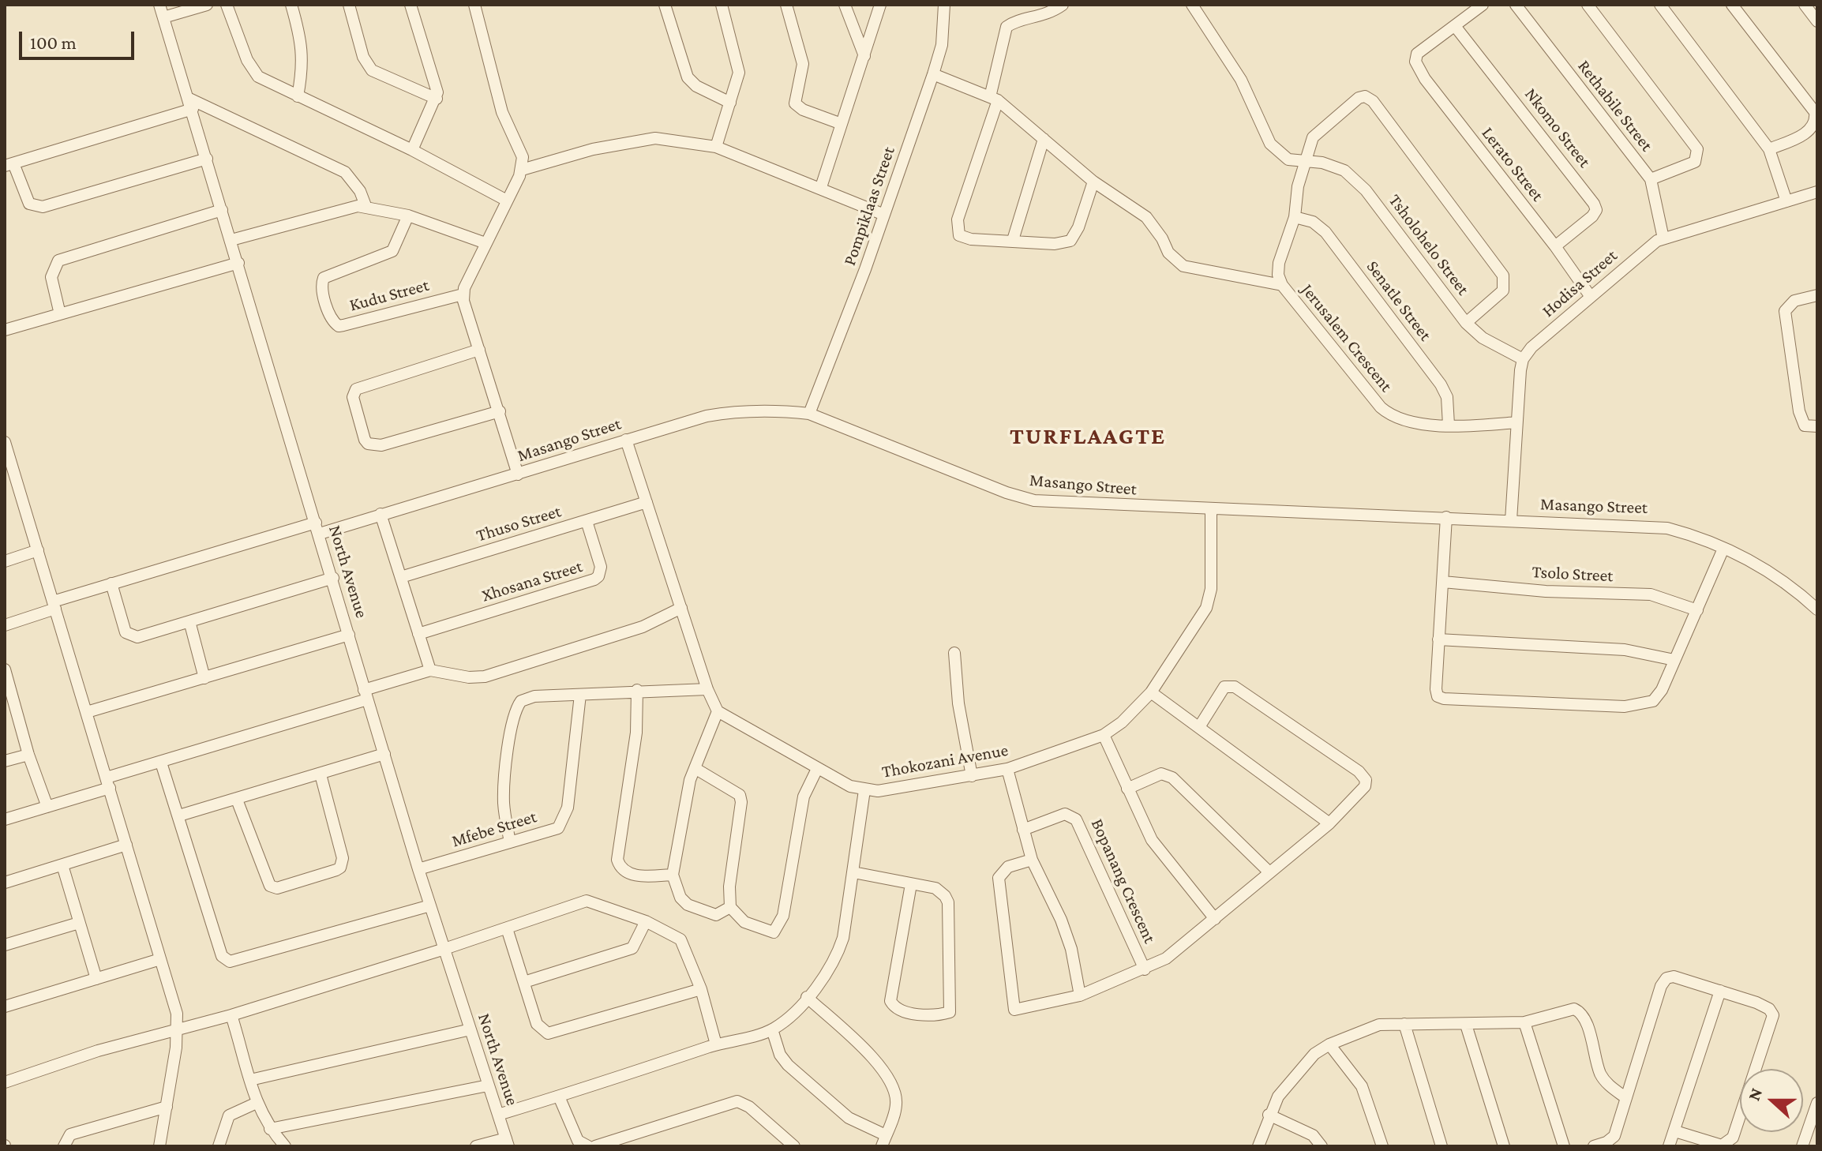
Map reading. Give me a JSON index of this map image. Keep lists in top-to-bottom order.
{
  "streets": {
    "street": [
      "Rethabile Street",
      "Nkomo Street",
      "Lerato Street",
      "Pompiklaas Street",
      "Tsholohelo Street",
      "Hodisa Street",
      "Kudu Street",
      "Senatle Street",
      "Jerusalem Crescent",
      "Masango Street",
      "Thuso Street",
      "North Avenue",
      "Tsolo Street",
      "Xhosana Street",
      "Thokozani Avenue",
      "Mfebe Street",
      "Bopanang Crescent"
    ]
  },
  "crossings": [
    ["Rethabile Street", "Hodisa Street"],
    ["Nkomo Street", "Lerato Street"],
    ["Lerato Street", "Hodisa Street"],
    ["Pompiklaas Street", "Masango Street"],
    ["Tsholohelo Street", "Hodisa Street"],
    ["Tsholohelo Street", "Jerusalem Crescent"],
    ["Senatle Street", "Jerusalem Crescent"],
    ["Masango Street", "North Avenue"],
    ["Masango Street", "Thokozani Avenue"],
    ["Thuso Street", "Xhosana Street"],
    ["North Avenue", "Mfebe Street"]
  ],
  "districts": ["TURFLAAGTE"],
  "scale_bar": "100 m",
  "north": "left"
}
